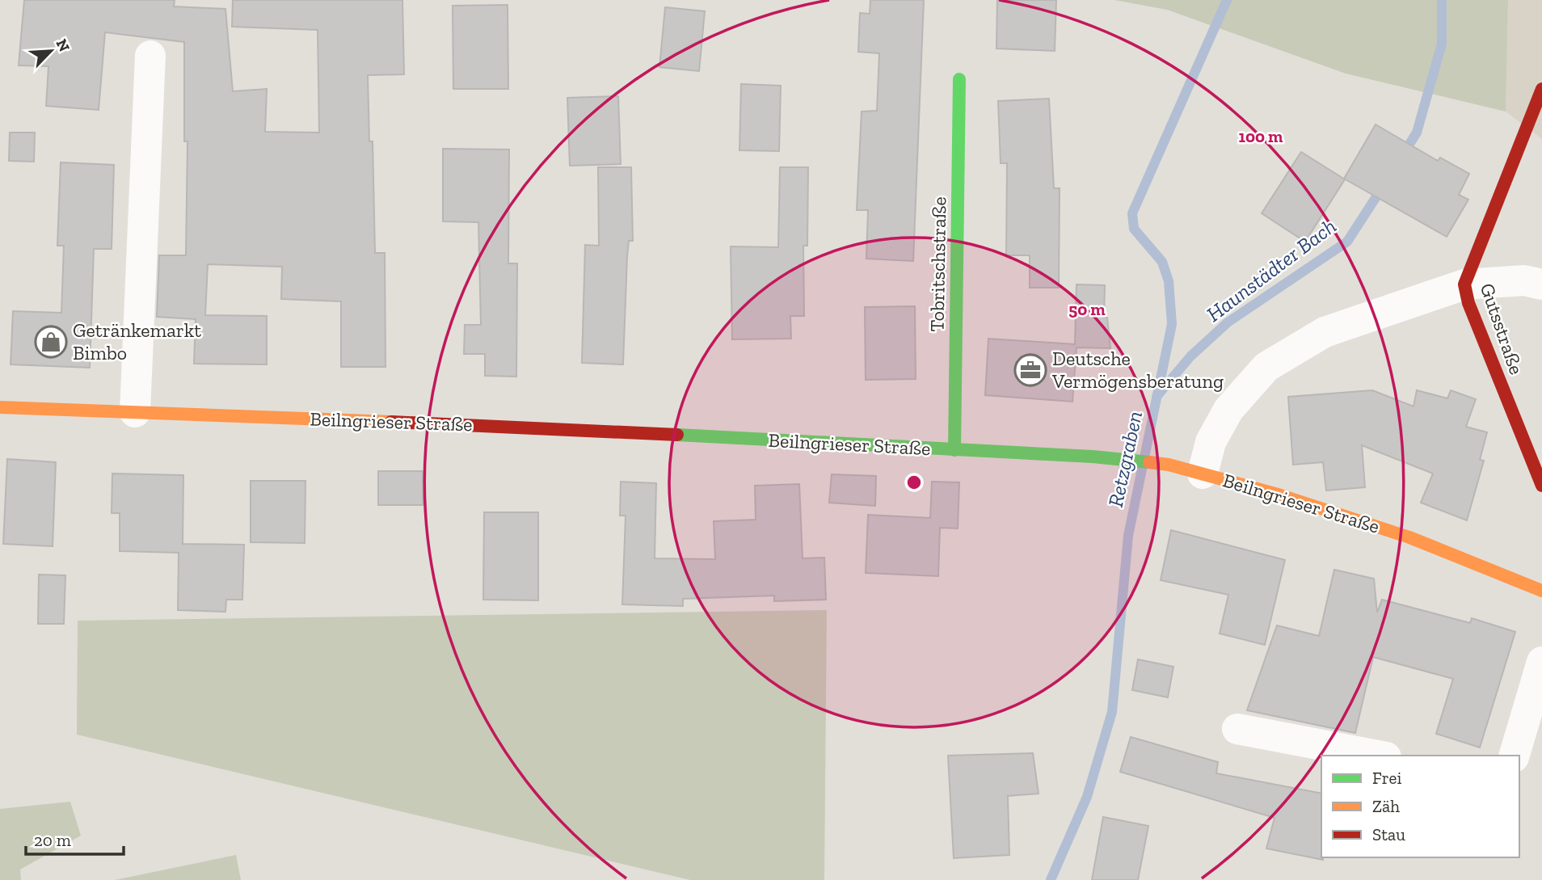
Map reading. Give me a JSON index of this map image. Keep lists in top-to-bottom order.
{
  "streets": {
    "main road": ["Tobritschstraße", "Gutsstraße", "Beilngrieser Straße"]
  },
  "crossings": [
    ["Tobritschstraße", "Beilngrieser Straße"]
  ],
  "water": ["Haunstädter Bach", "Retzgraben"],
  "places": {
    "shop": ["Getränkemarkt Bimbo"],
    "office": ["Deutsche Vermögensberatung"]
  },
  "legend": ["Frei", "Zäh", "Stau"],
  "scale_bar": "20 m",
  "north": "top right",
  "rings": ["100 m", "50 m"]
}
